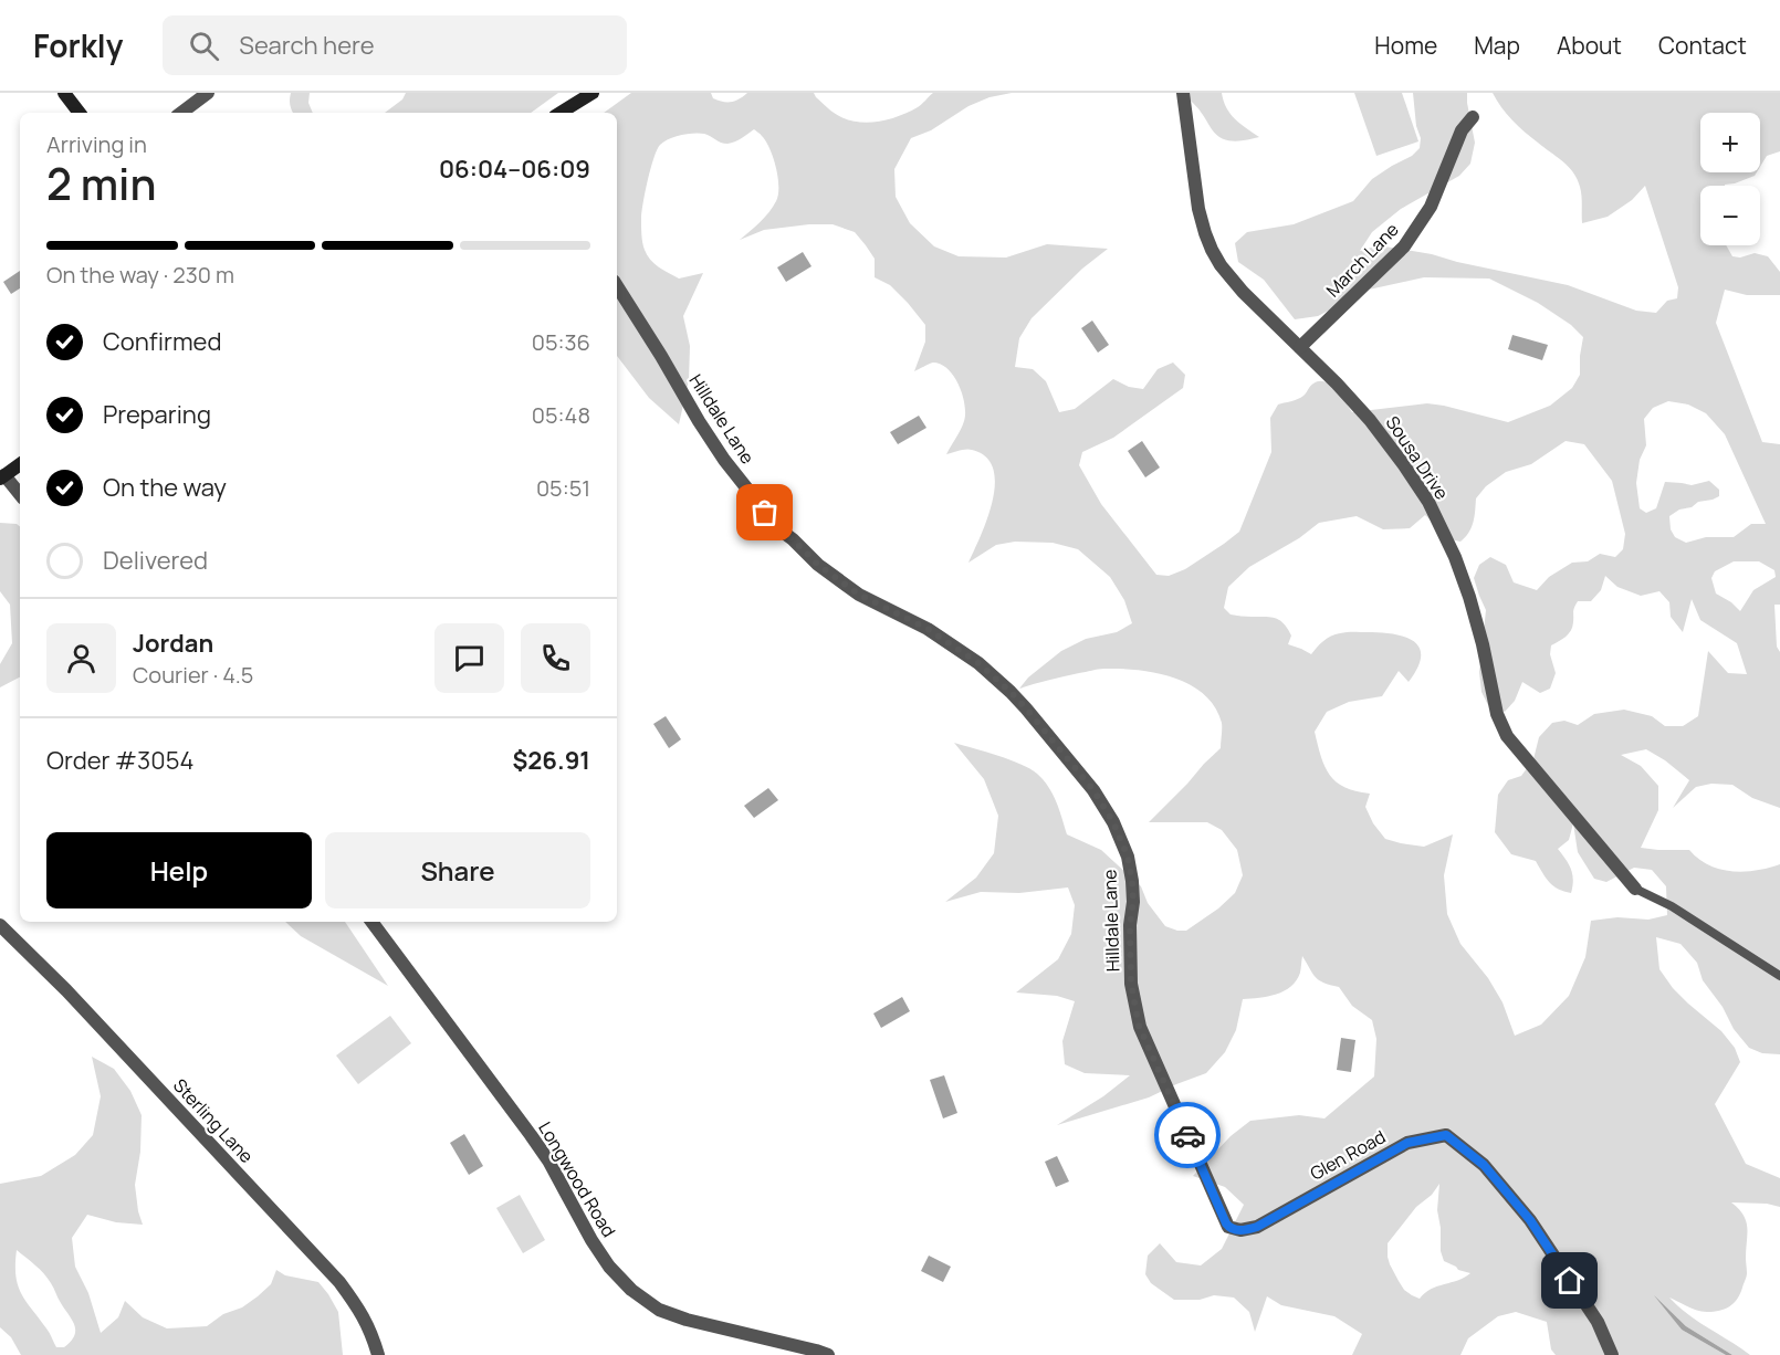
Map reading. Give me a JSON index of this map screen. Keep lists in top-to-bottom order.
{
  "streets": {
    "street": [
      "March Lane",
      "Hilldale Lane",
      "Sousa Drive",
      "Sterling Lane",
      "Glen Road",
      "Longwood Road"
    ]
  },
  "crossings": [
    ["March Lane", "Sousa Drive"],
    ["Hilldale Lane", "Glen Road"]
  ],
  "page": {
    "header": "Forkly",
    "search": "Search here",
    "nav": [
      "Home",
      "Map",
      "About",
      "Contact"
    ],
    "map_buttons": ["+", "−"],
    "heading": ["2 min", "Arriving in", "06:04–06:09"],
    "panel": [
      "Jordan",
      "Courier · 4.5",
      "Order #3054",
      "$26.91"
    ],
    "bar": "On the way · 230 m",
    "list": [
      ["Confirmed", "05:36"],
      ["Preparing", "05:48"],
      ["On the way", "05:51"],
      "Delivered"
    ],
    "buttons": ["Help", "Share"]
  }
}
